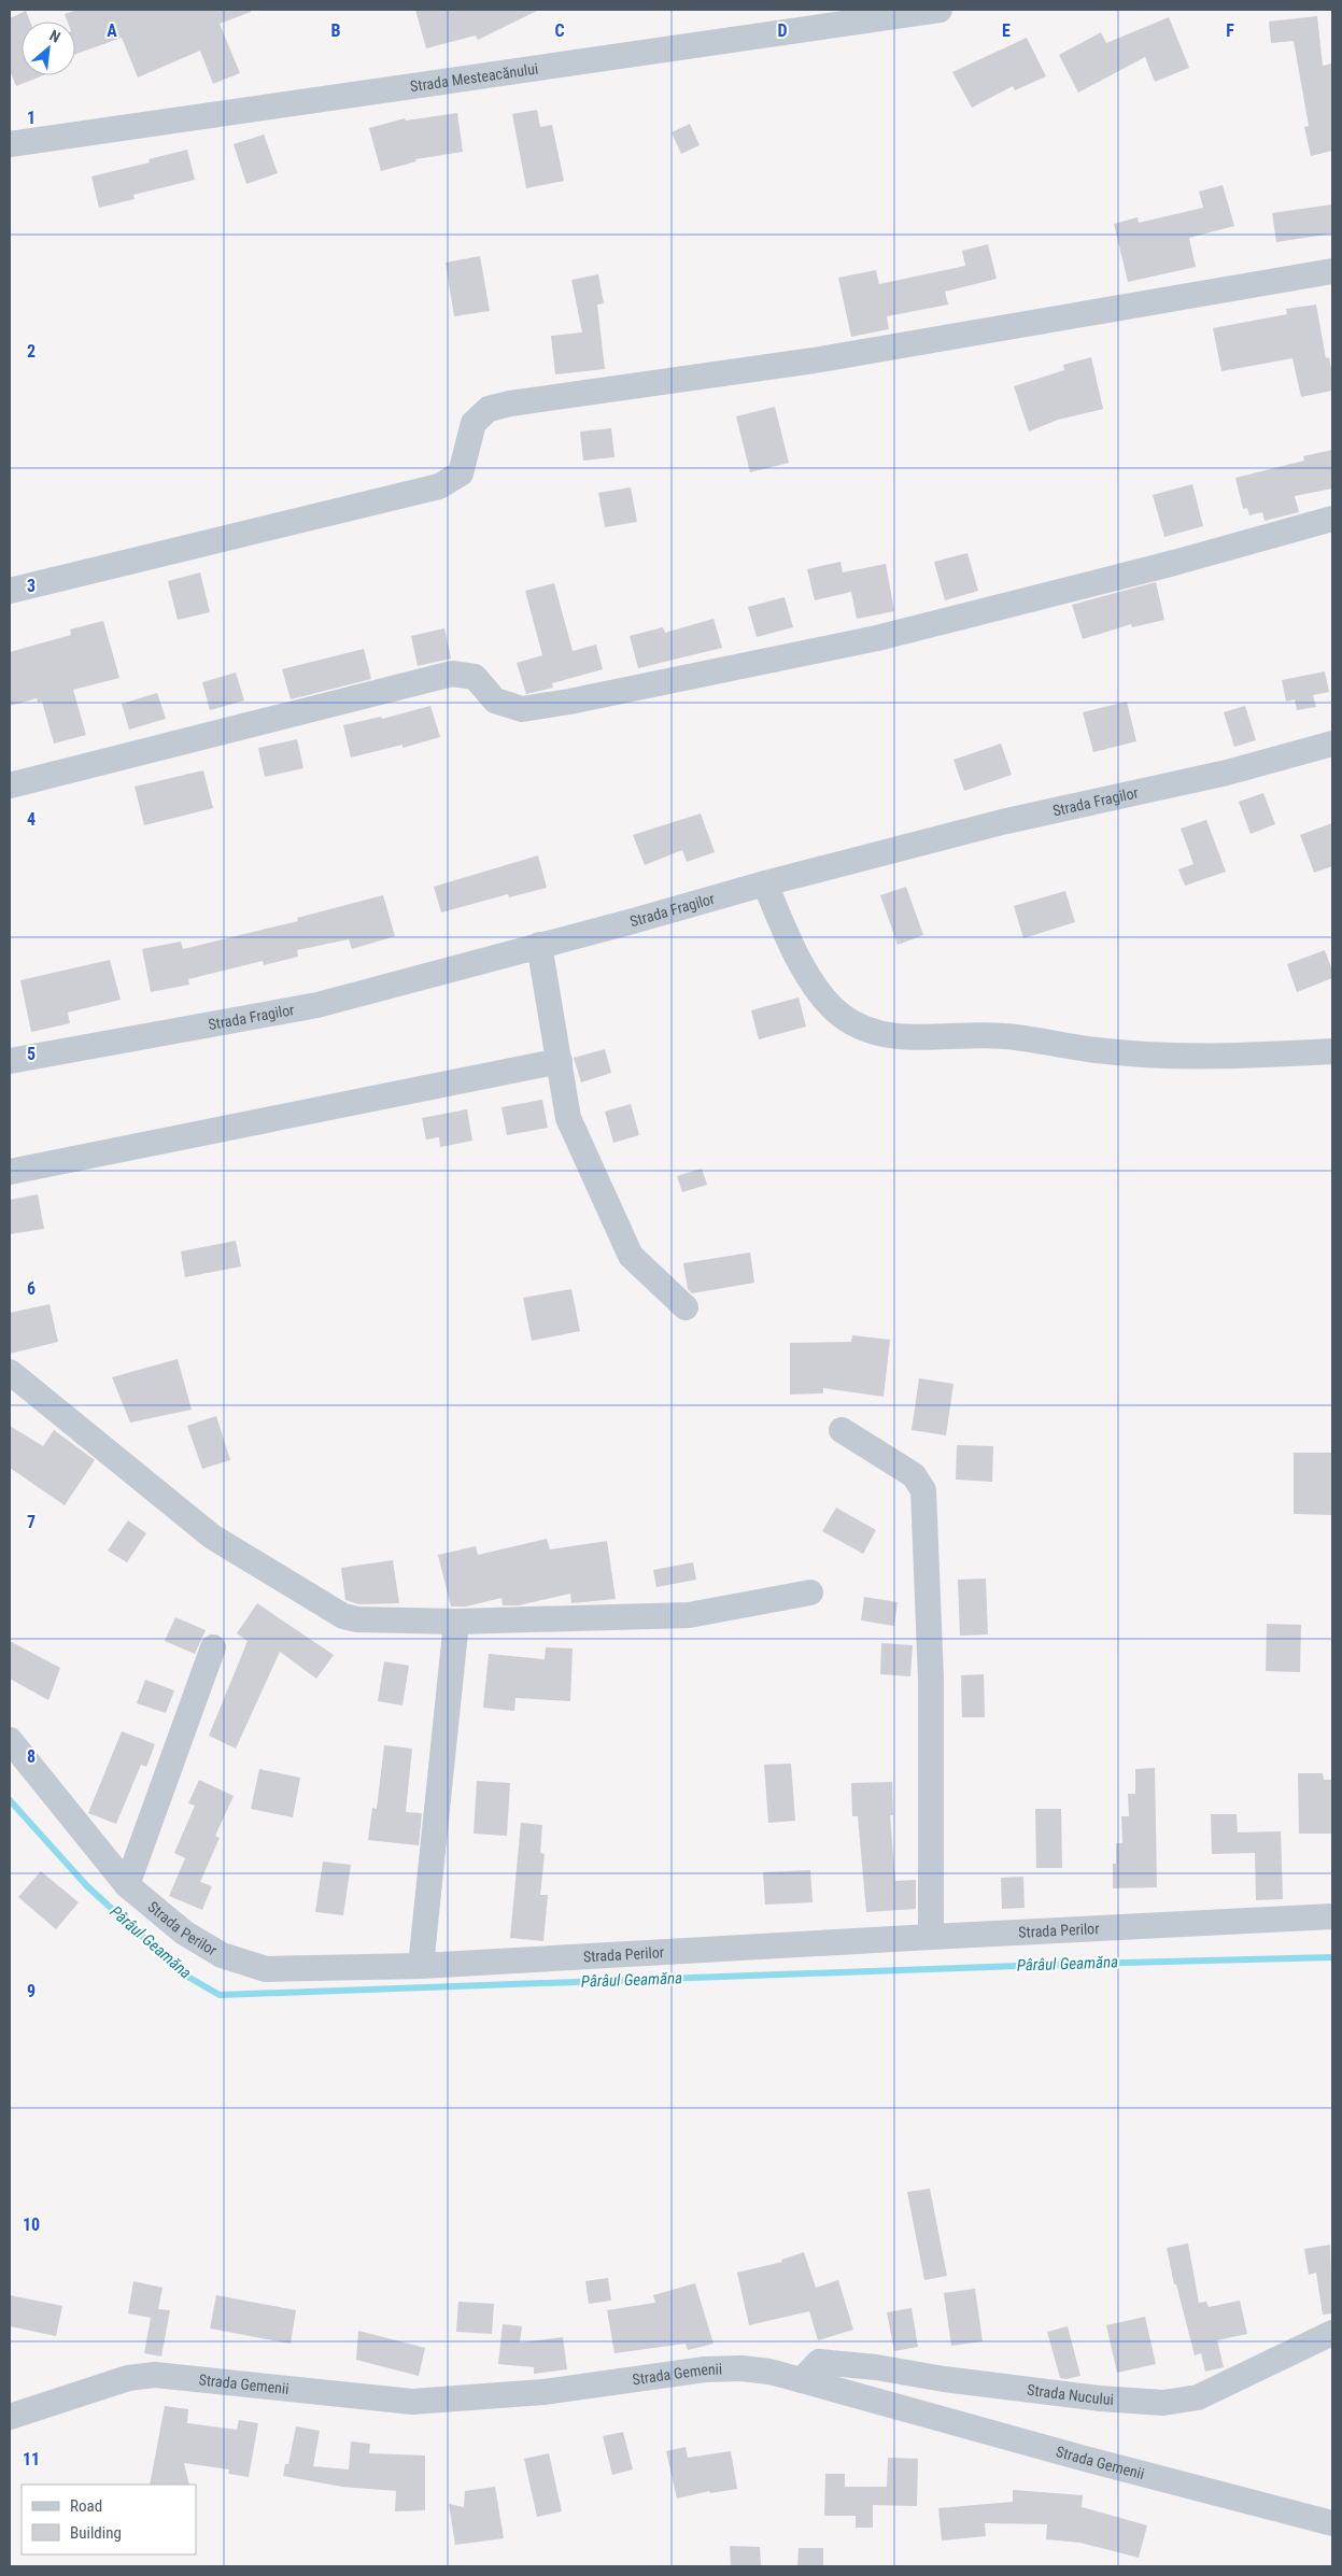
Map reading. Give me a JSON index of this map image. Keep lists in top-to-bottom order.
{
  "streets": {
    "street": [
      "Strada Mesteacănului",
      "Strada Fragilor",
      "Strada Perilor",
      "Strada Gemenii",
      "Strada Nucului"
    ]
  },
  "crossings": [
    ["Strada Gemenii", "Strada Nucului"]
  ],
  "water": ["Pârâul Geamăna"],
  "legend": ["Road", "Building"],
  "north": "top right",
  "grid": {
    "columns": [
      "A",
      "B",
      "C",
      "D",
      "E",
      "F"
    ],
    "rows": [
      "1",
      "2",
      "3",
      "4",
      "5",
      "6",
      "7",
      "8",
      "9",
      "10",
      "11"
    ]
  }
}
